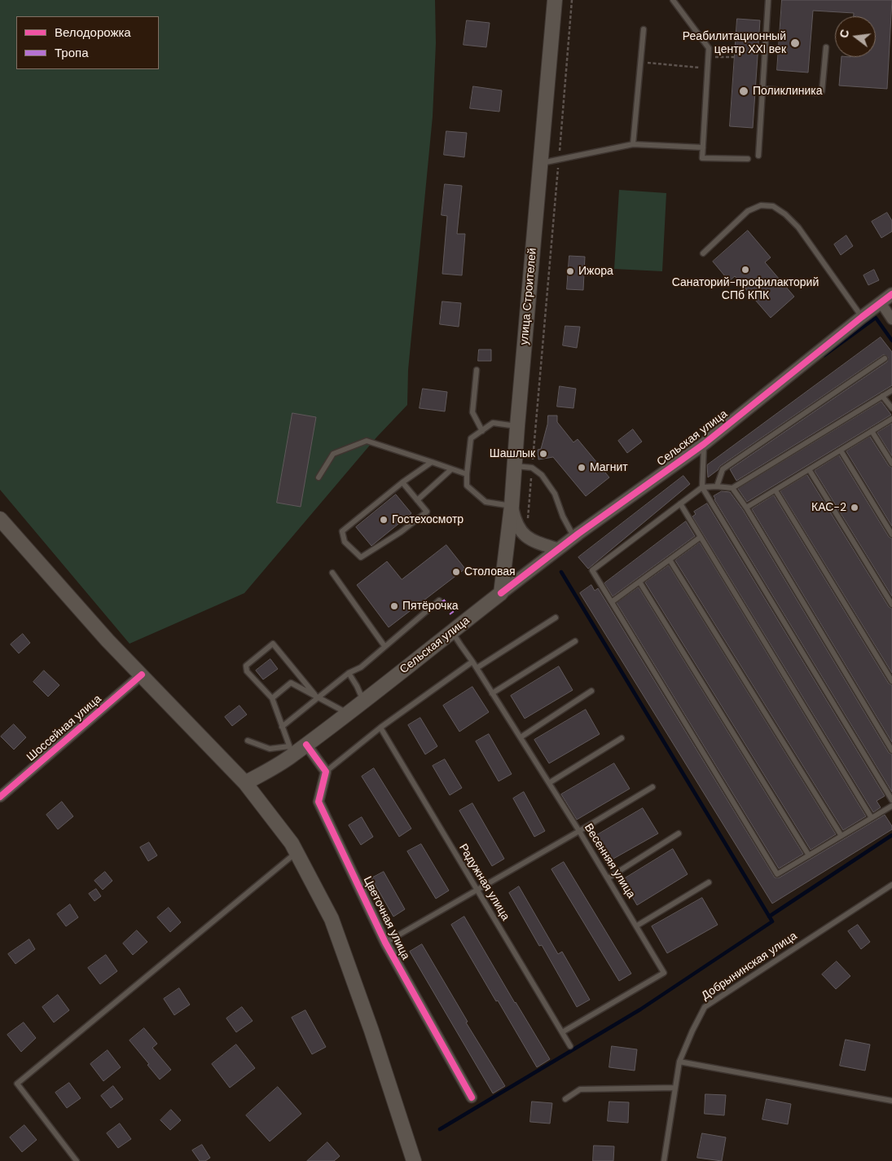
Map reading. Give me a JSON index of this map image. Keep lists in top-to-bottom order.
{
  "streets": {
    "main road": ["улица Строителей", "Сельская улица"],
    "street": ["Шоссейная улица", "Цветочная улица"],
    "lane": ["Весенняя улица", "Радужная улица", "Добрынинская улица"]
  },
  "crossings": [
    ["улица Строителей", "Сельская улица"],
    ["Сельская улица", "Весенняя улица"],
    ["Весенняя улица", "Радужная улица"]
  ],
  "places": [
    "Реабилитационный центр ХХI век",
    "Поликлиника",
    "Санаторий-профилакторий СПб КПК",
    "Ижора",
    "Шашлык",
    "Магнит",
    "КАС-2",
    "Гостехосмотр",
    "Столовая",
    "Пятёрочка"
  ],
  "legend": ["Велодорожка", "Тропа"],
  "north": "left"
}
